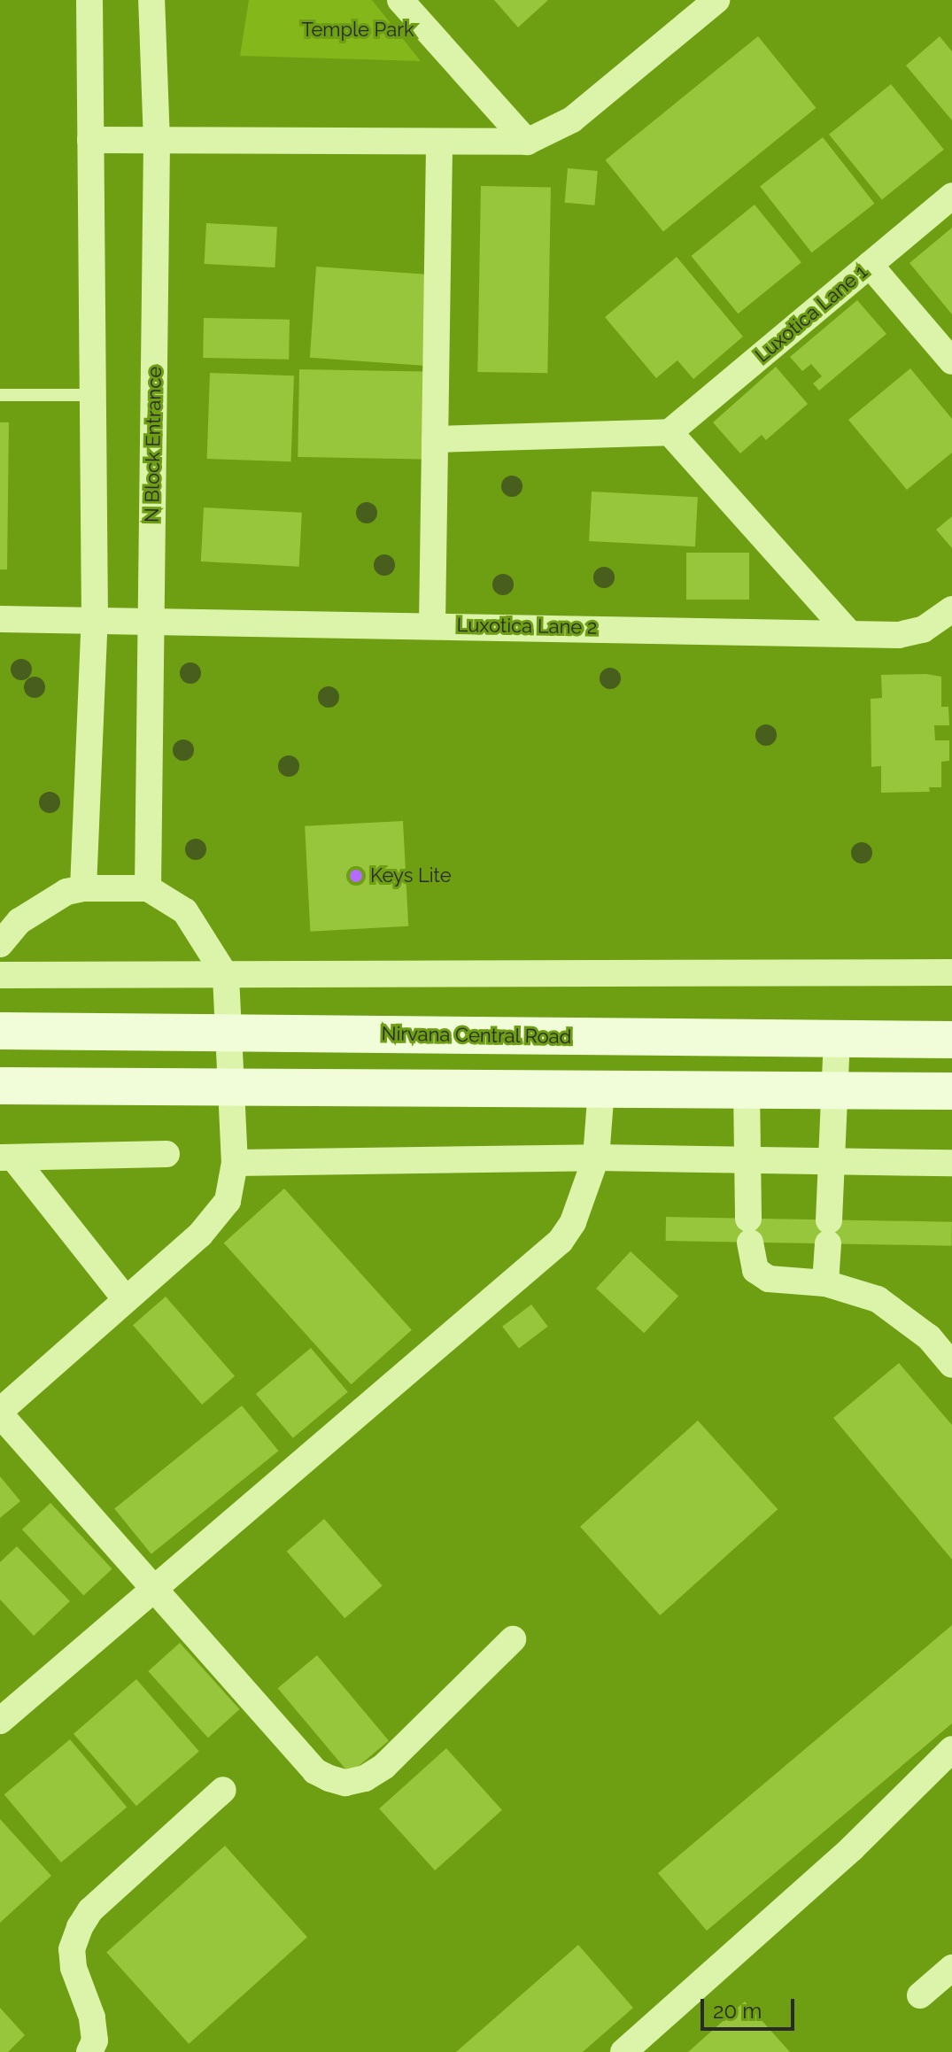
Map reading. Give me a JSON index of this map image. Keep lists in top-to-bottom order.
{
  "streets": {
    "main road": ["Nirvana Central Road"],
    "street": ["Luxotica Lane 1", "N Block Entrance", "Luxotica Lane 2"]
  },
  "crossings": [
    ["N Block Entrance", "Luxotica Lane 2"]
  ],
  "parks": ["Temple Park"],
  "places": ["Keys Lite"],
  "scale_bar": "20 m"
}
